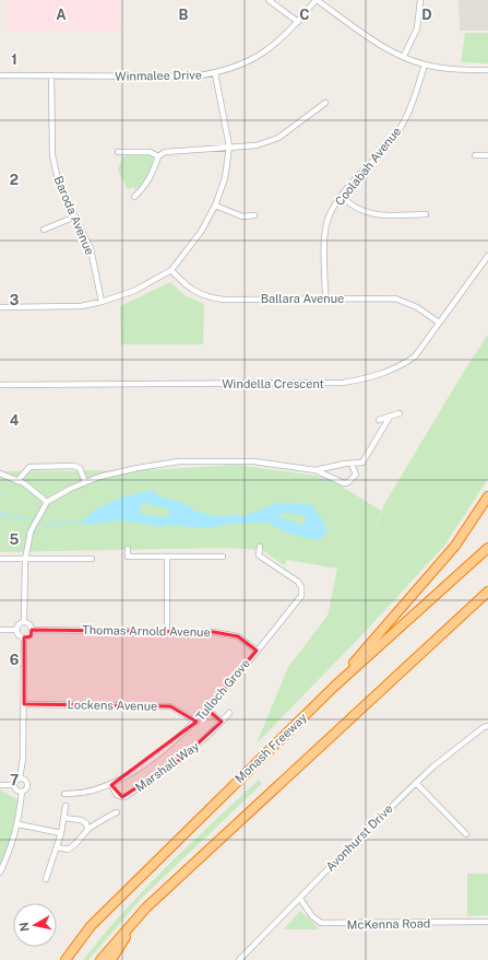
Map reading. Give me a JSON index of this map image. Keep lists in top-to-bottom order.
{
  "streets": {
    "highway": ["Monash Freeway"],
    "street": [
      "Winmalee Drive",
      "Coolabah Avenue",
      "Baroda Avenue",
      "Ballara Avenue",
      "Windella Crescent",
      "Thomas Arnold Avenue",
      "Tulloch Grove",
      "Lockens Avenue",
      "Marshall Way",
      "Avonhurst Drive",
      "McKenna Road"
    ]
  },
  "crossings": [
    ["Winmalee Drive", "Baroda Avenue"],
    ["Coolabah Avenue", "Ballara Avenue"],
    ["Ballara Avenue", "Windella Crescent"],
    ["Thomas Arnold Avenue", "Tulloch Grove"],
    ["Tulloch Grove", "Lockens Avenue"],
    ["Tulloch Grove", "Marshall Way"],
    ["Avonhurst Drive", "McKenna Road"]
  ],
  "north": "left",
  "grid": {
    "columns": [
      "A",
      "B",
      "C",
      "D"
    ],
    "rows": [
      "1",
      "2",
      "3",
      "4",
      "5",
      "6",
      "7"
    ]
  }
}
